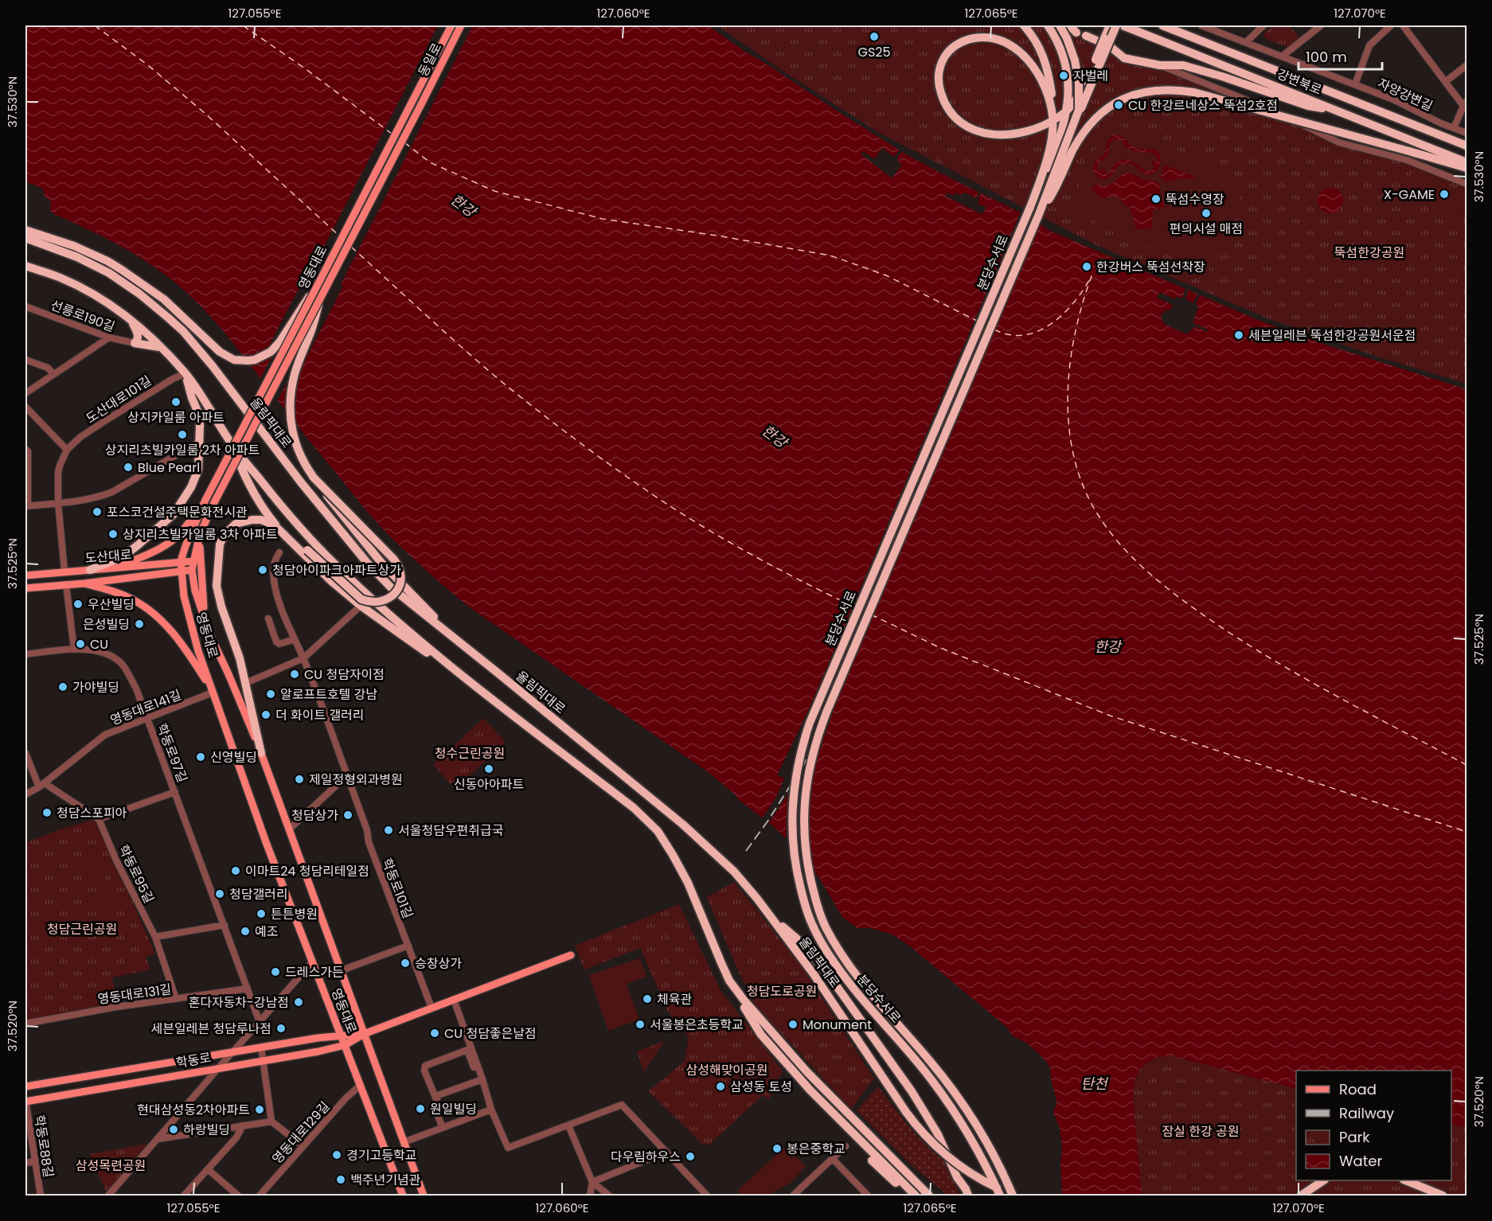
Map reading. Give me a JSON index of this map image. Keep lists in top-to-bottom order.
{
  "streets": {
    "highway": ["강변북로", "분당수서로", "올림픽대로"],
    "main road": [
      "동일로",
      "영동대로",
      "도산대로",
      "학동로"
    ],
    "street": [
      "자양강변길",
      "선릉로190길",
      "도산대로101길",
      "영동대로141길",
      "학동로97길",
      "학동로95길",
      "학동로101길",
      "영동대로131길",
      "영동대로129길",
      "학동로88길"
    ]
  },
  "crossings": [
    ["동일로", "영동대로"],
    ["분당수서로", "올림픽대로"],
    ["영동대로", "도산대로"],
    ["영동대로", "영동대로141길"],
    ["영동대로", "학동로"],
    ["영동대로", "영동대로129길"],
    ["도산대로101길", "도산대로"],
    ["영동대로141길", "학동로97길"],
    ["학동로97길", "학동로95길"],
    ["학동로97길", "영동대로131길"],
    ["학동로95길", "영동대로131길"],
    ["학동로101길", "학동로"],
    ["학동로", "학동로88길"]
  ],
  "water": ["한강", "탄천"],
  "parks": [
    "뚝섬한강공원",
    "청수근린공원",
    "청담근린공원",
    "청담도로공원",
    "삼성해맞이공원",
    "잠실 한강 공원",
    "삼성목련공원"
  ],
  "places": [
    "GS25",
    "자벌레",
    "CU 한강르네상스 뚝섬2호점",
    "X-GAME",
    "뚝섬수영장",
    "편의시설 매점",
    "한강버스 뚝섬선착장",
    "세븐일레븐 뚝섬한강공원서운점",
    "상지카일룸 아파트",
    "상지리츠빌카일룸 2차 아파트",
    "Blue Pearl",
    "포스코건설주택문화전시관",
    "상지리츠빌카일룸 3차 아파트",
    "청담아이파크아파트상가",
    "우산빌딩",
    "은성빌딩",
    "CU",
    "CU 청담자이점",
    "가야빌딩",
    "알로프트호텔 강남",
    "더 화이트 갤러리",
    "신영빌딩",
    "신동아아파트",
    "제일정형외과병원",
    "청담스포피아",
    "청담상가",
    "서울청담우편취급국",
    "이마트24 청담리테일점",
    "청담갤러리",
    "튼튼병원",
    "예조",
    "승창상가",
    "드레스가든",
    "체육관",
    "혼다자동차-강남점",
    "서울봉은초등학교",
    "Monument",
    "세븐일레븐 청담루나점",
    "CU 청담좋은날점",
    "삼성동 토성",
    "원일빌딩",
    "현대삼성동2차아파트",
    "하랑빌딩",
    "봉은중학교",
    "경기고등학교",
    "다우림하우스",
    "백주년기념관"
  ],
  "legend": [
    "Road",
    "Railway",
    "Park",
    "Water"
  ],
  "scale_bar": "100 m",
  "coordinates": [
    "127.055°E",
    "127.060°E",
    "127.065°E",
    "127.070°E",
    "37.530°N",
    "37.525°N",
    "37.520°N"
  ]
}
